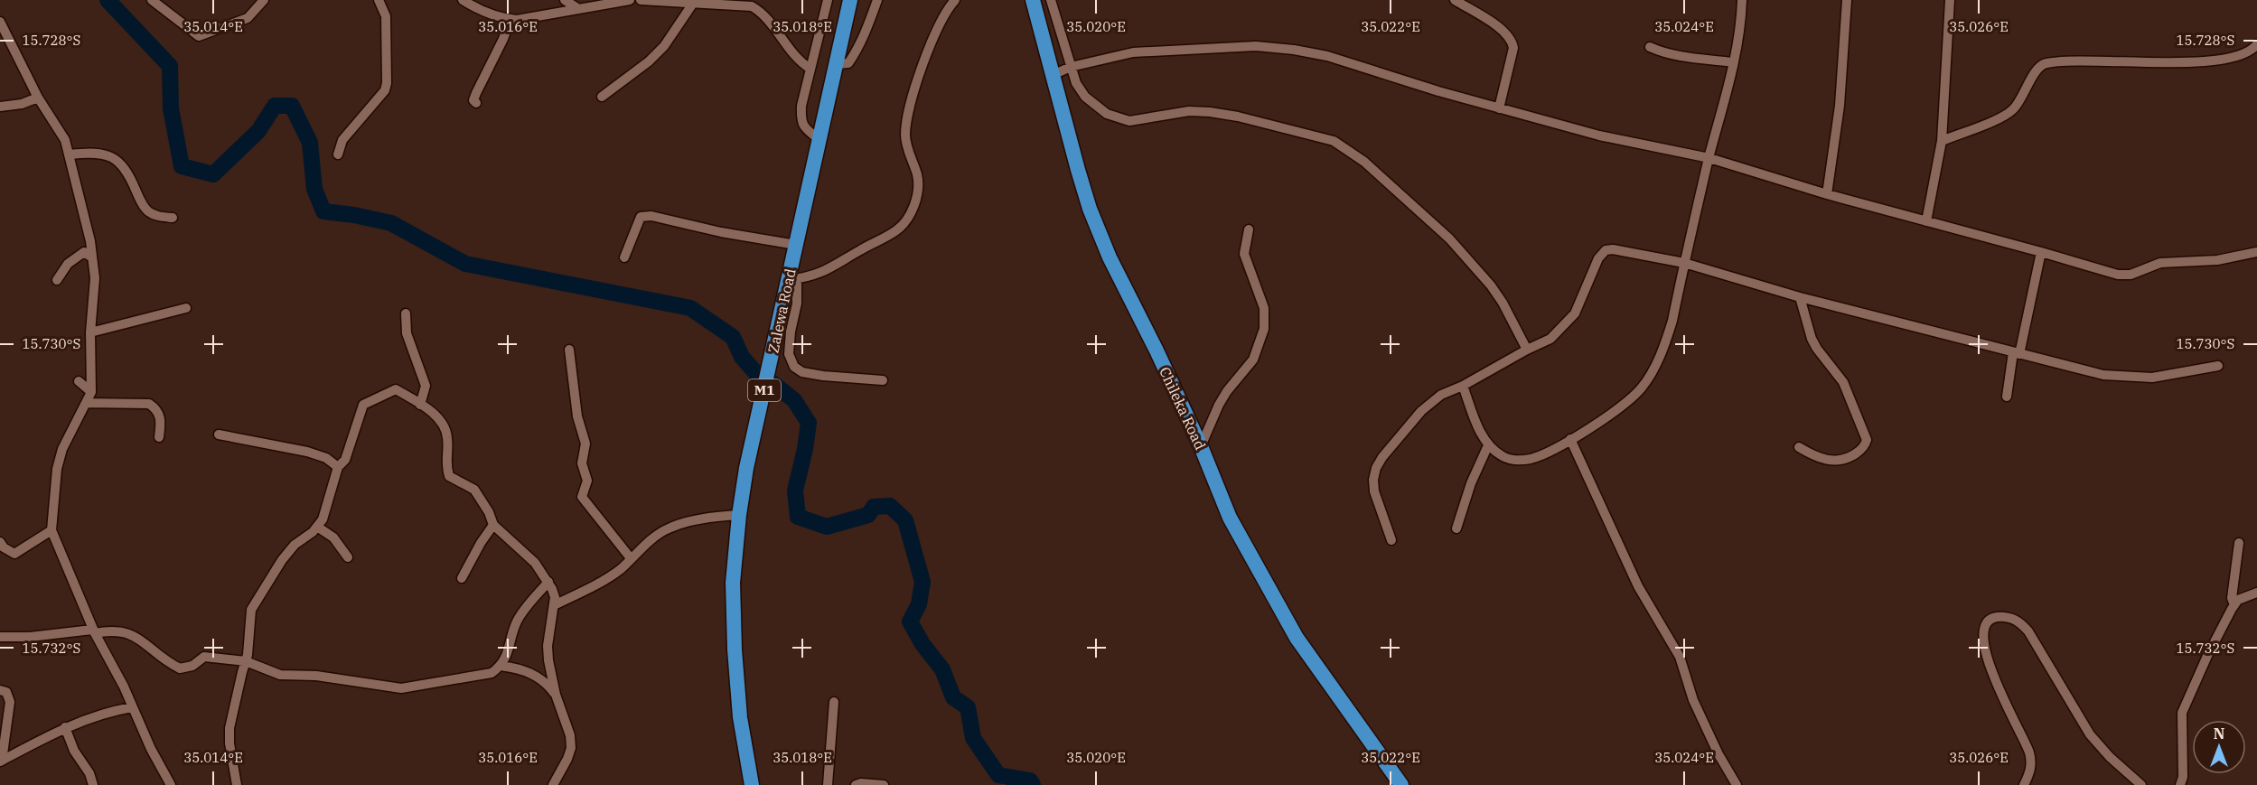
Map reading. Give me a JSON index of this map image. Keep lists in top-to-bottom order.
{
  "streets": {
    "highway": ["Zalewa Road", "M1", "Chileka Road"]
  },
  "north": "top",
  "coordinates": [
    "35.014°E",
    "35.016°E",
    "35.018°E",
    "35.020°E",
    "35.022°E",
    "35.024°E",
    "35.026°E",
    "15.728°S",
    "15.730°S",
    "15.732°S"
  ]
}
